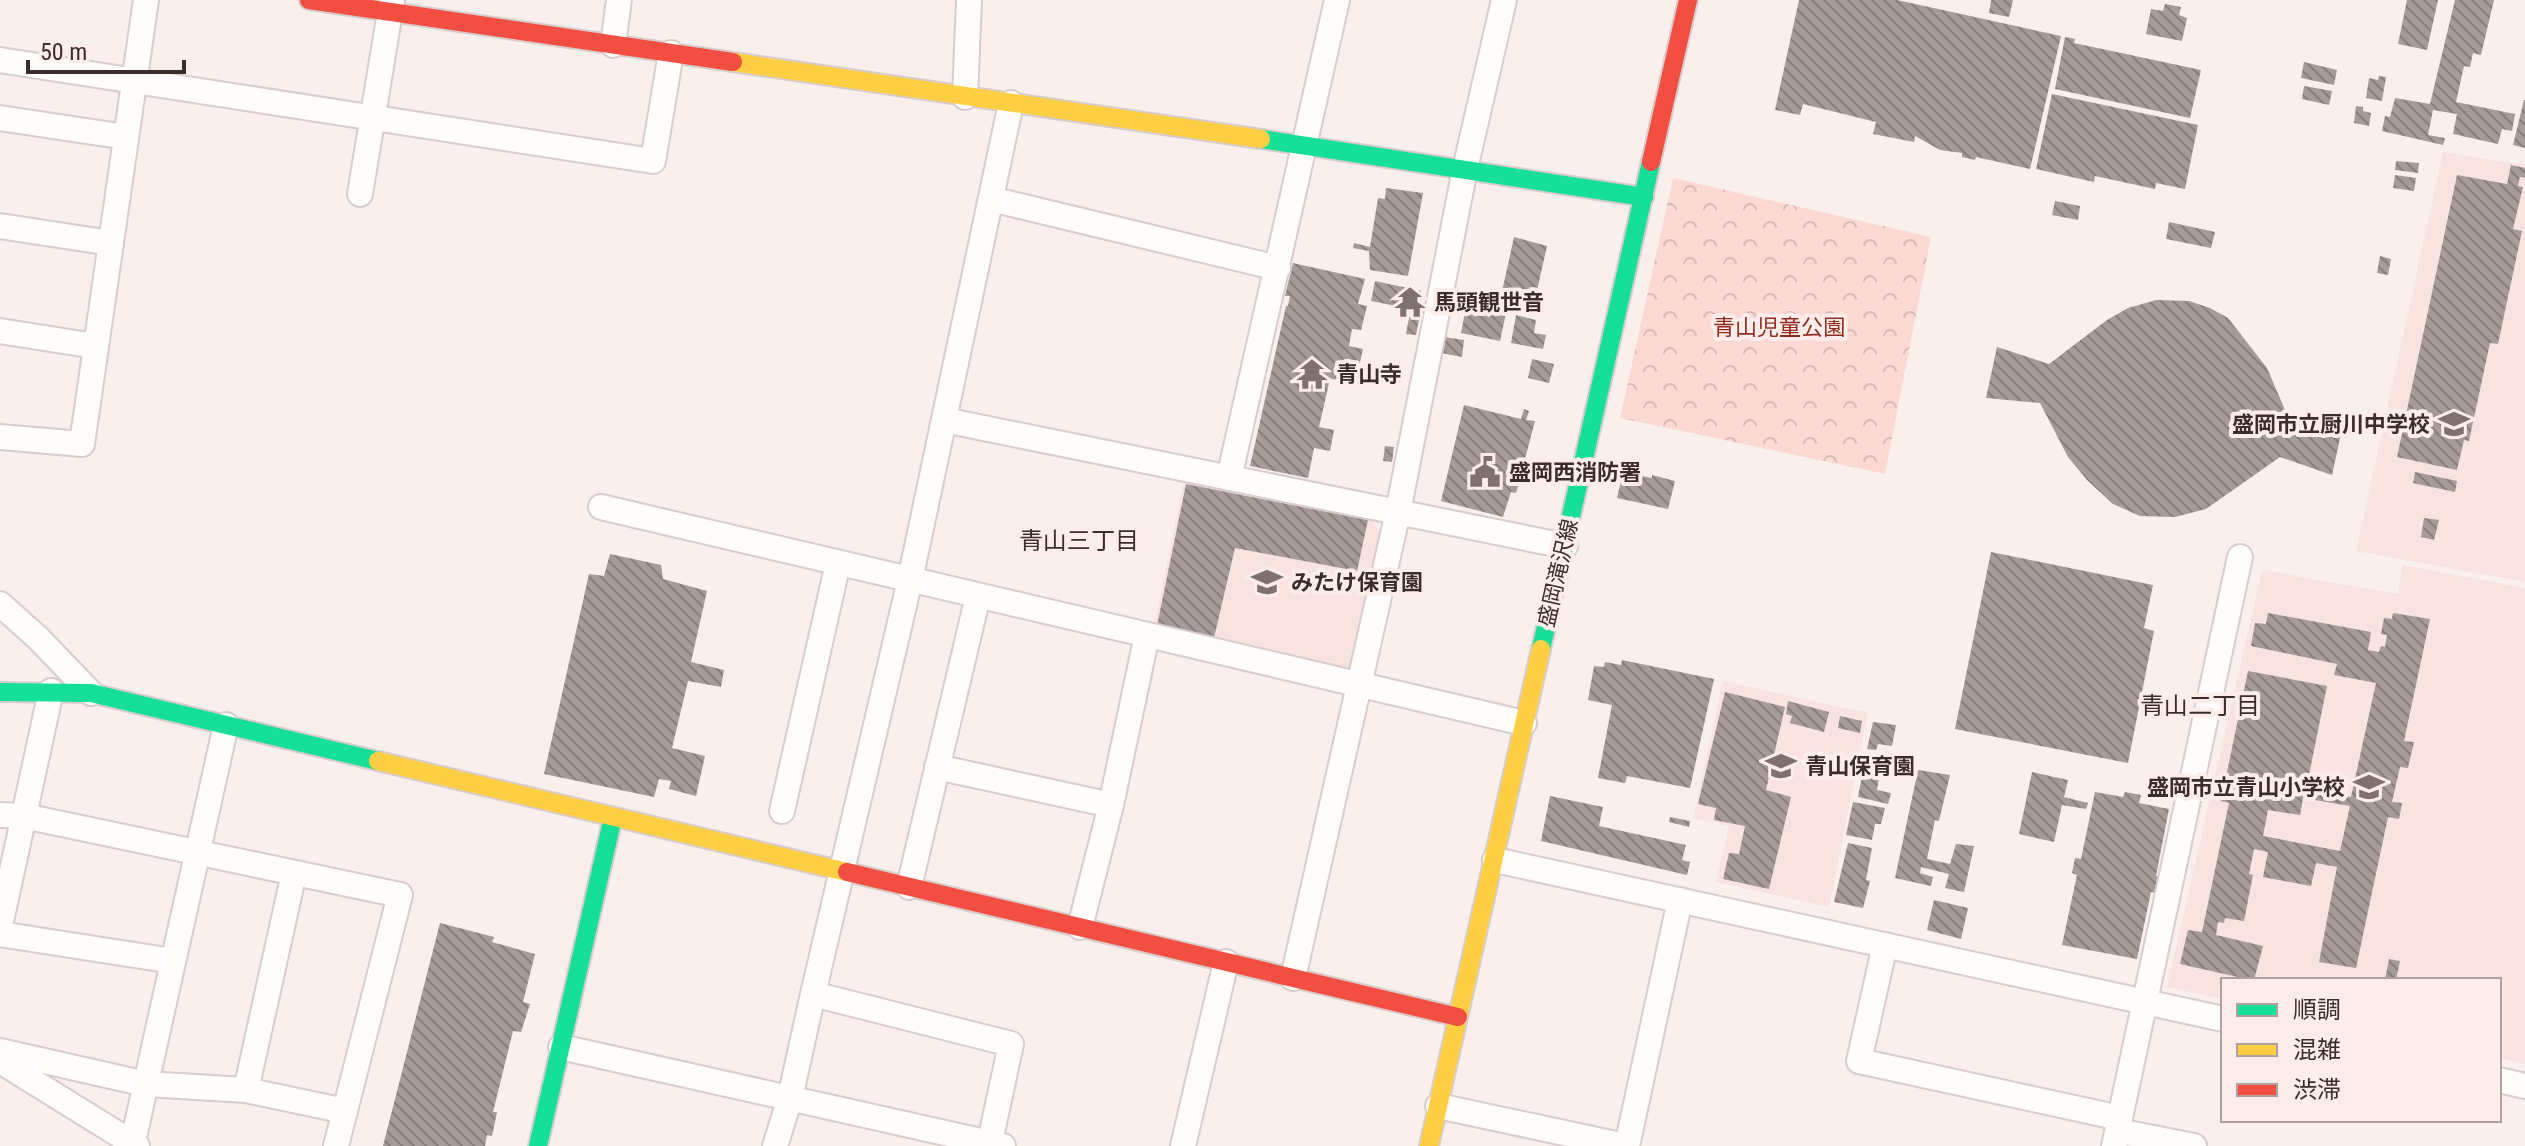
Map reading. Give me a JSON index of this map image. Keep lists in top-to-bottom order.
{
  "streets": {
    "street": ["盛岡滝沢線"]
  },
  "districts": ["青山三丁目", "青山二丁目"],
  "parks": ["青山児童公園"],
  "places": {
    "temple": ["馬頭観世音", "青山寺"],
    "school or university": [
      "盛岡市立厨川中学校",
      "みたけ保育園",
      "青山保育園",
      "盛岡市立青山小学校"
    ],
    "public building": ["盛岡西消防署"]
  },
  "legend": ["順調", "混雑", "渋滞"],
  "scale_bar": "50 m"
}
